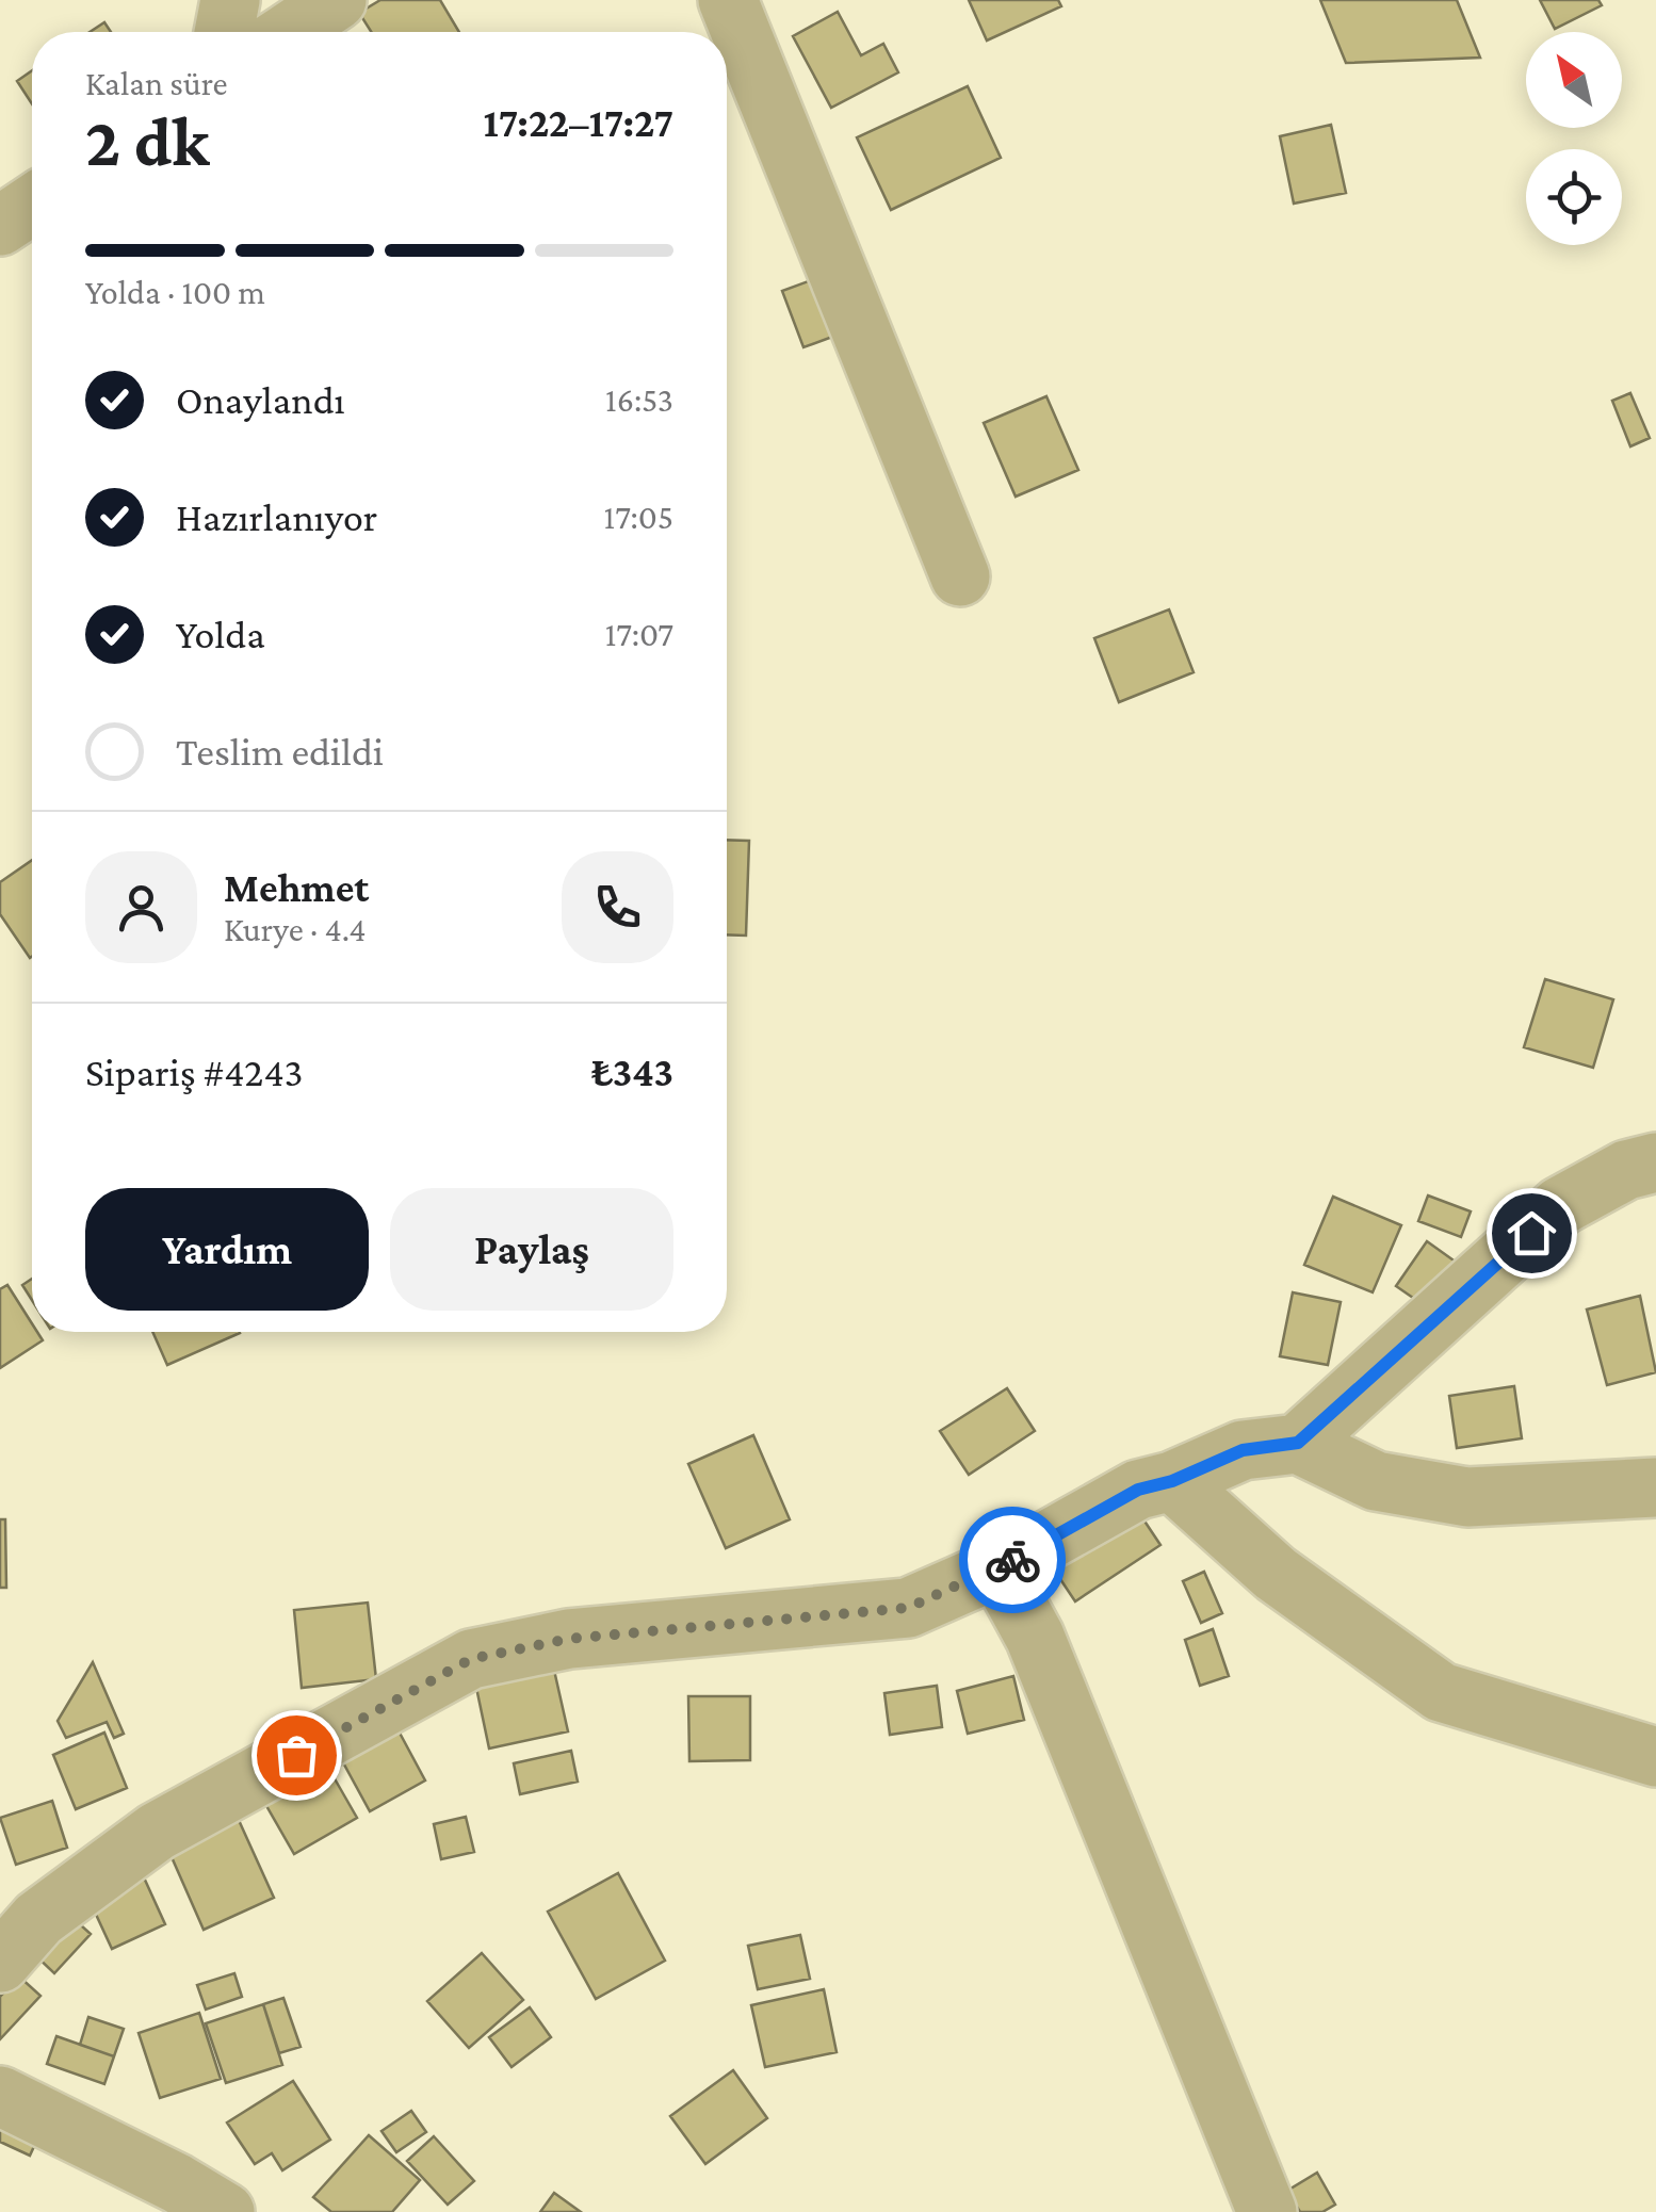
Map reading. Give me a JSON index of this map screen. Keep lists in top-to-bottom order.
{
  "north": "top left",
  "page": {
    "heading": ["2 dk", "Kalan süre", "17:22–17:27"],
    "panel": [
      "Mehmet",
      "Kurye · 4.4",
      "Sipariş #4243",
      "₺343"
    ],
    "bar": "Yolda · 100 m",
    "list": [
      ["Onaylandı", "16:53"],
      ["Hazırlanıyor", "17:05"],
      ["Yolda", "17:07"],
      "Teslim edildi"
    ],
    "buttons": ["Yardım", "Paylaş"]
  }
}
